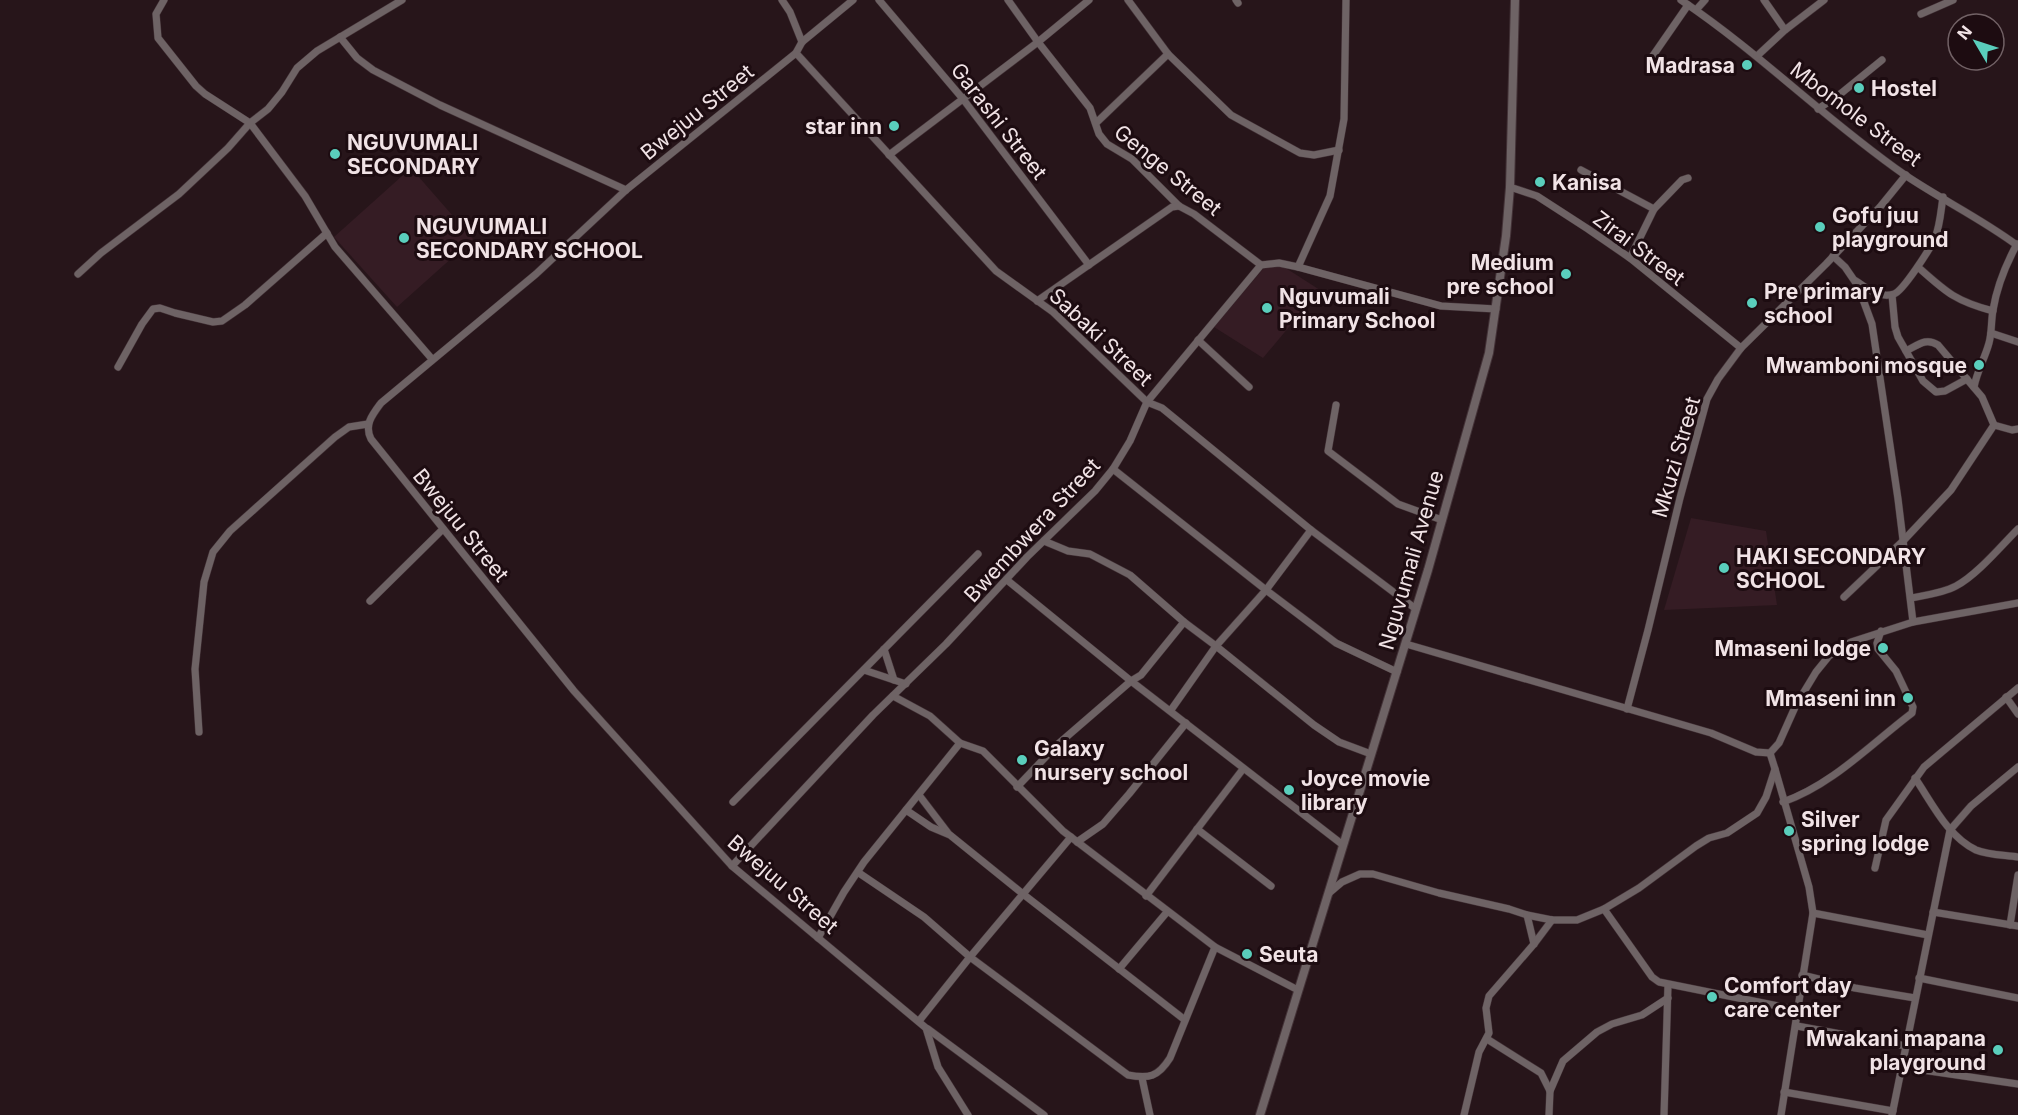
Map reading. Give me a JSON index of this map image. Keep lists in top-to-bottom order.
{
  "streets": {
    "street": [
      "Bwejuu Street",
      "Mbomole Street",
      "Garashi Street",
      "Genge Street",
      "Zirai Street",
      "Sabaki Street",
      "Mkuzi Street",
      "Bwembwera Street",
      "Nguvumali Avenue"
    ]
  },
  "crossings": [
    ["Bwejuu Street", "Sabaki Street"],
    ["Bwejuu Street", "Bwembwera Street"],
    ["Mbomole Street", "Mkuzi Street"],
    ["Genge Street", "Bwembwera Street"],
    ["Zirai Street", "Mkuzi Street"],
    ["Zirai Street", "Nguvumali Avenue"],
    ["Sabaki Street", "Bwembwera Street"],
    ["Sabaki Street", "Nguvumali Avenue"]
  ],
  "places": [
    "Madrasa",
    "Hostel",
    "star inn",
    "NGUVUMALI SECONDARY",
    "Kanisa",
    "Gofu juu playground",
    "NGUVUMALI SECONDARY SCHOOL",
    "Medium pre school",
    "Pre primary school",
    "Nguvumali Primary School",
    "Mwamboni mosque",
    "HAKI SECONDARY SCHOOL",
    "Mmaseni lodge",
    "Mmaseni inn",
    "Galaxy nursery school",
    "Joyce movie library",
    "Silver spring lodge",
    "Seuta",
    "Comfort day care center",
    "Mwakani mapana playground"
  ],
  "north": "top left"
}
